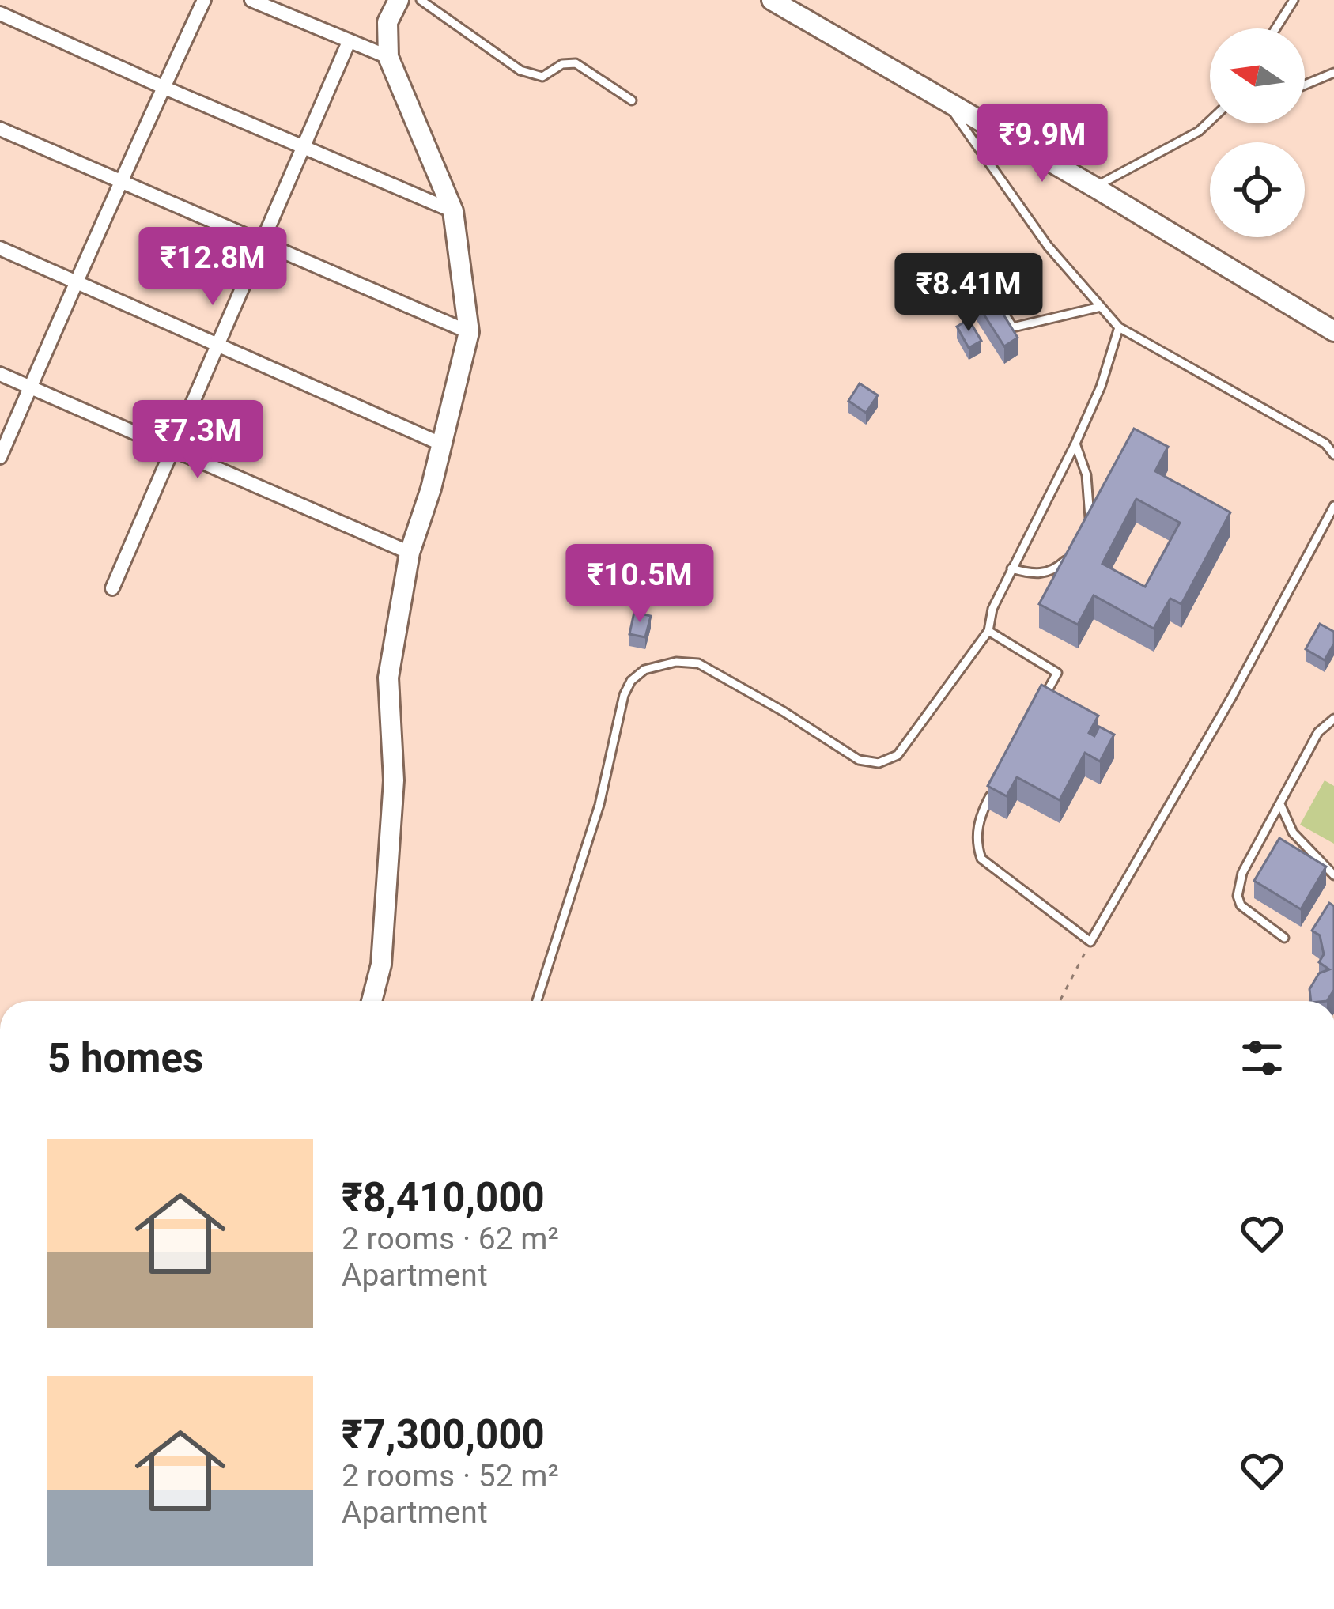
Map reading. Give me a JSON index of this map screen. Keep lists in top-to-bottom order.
{
  "north": "left",
  "page": {
    "price": [
      "₹9.9M",
      "₹12.8M",
      "₹8.41M",
      "₹7.3M",
      "₹10.5M"
    ],
    "heading": "5 homes",
    "list": [
      {
        "name": "₹8,410,000",
        "note": "2 rooms · 62 m² · Apartment"
      },
      {
        "name": "₹7,300,000",
        "note": "2 rooms · 52 m² · Apartment"
      }
    ]
  }
}
